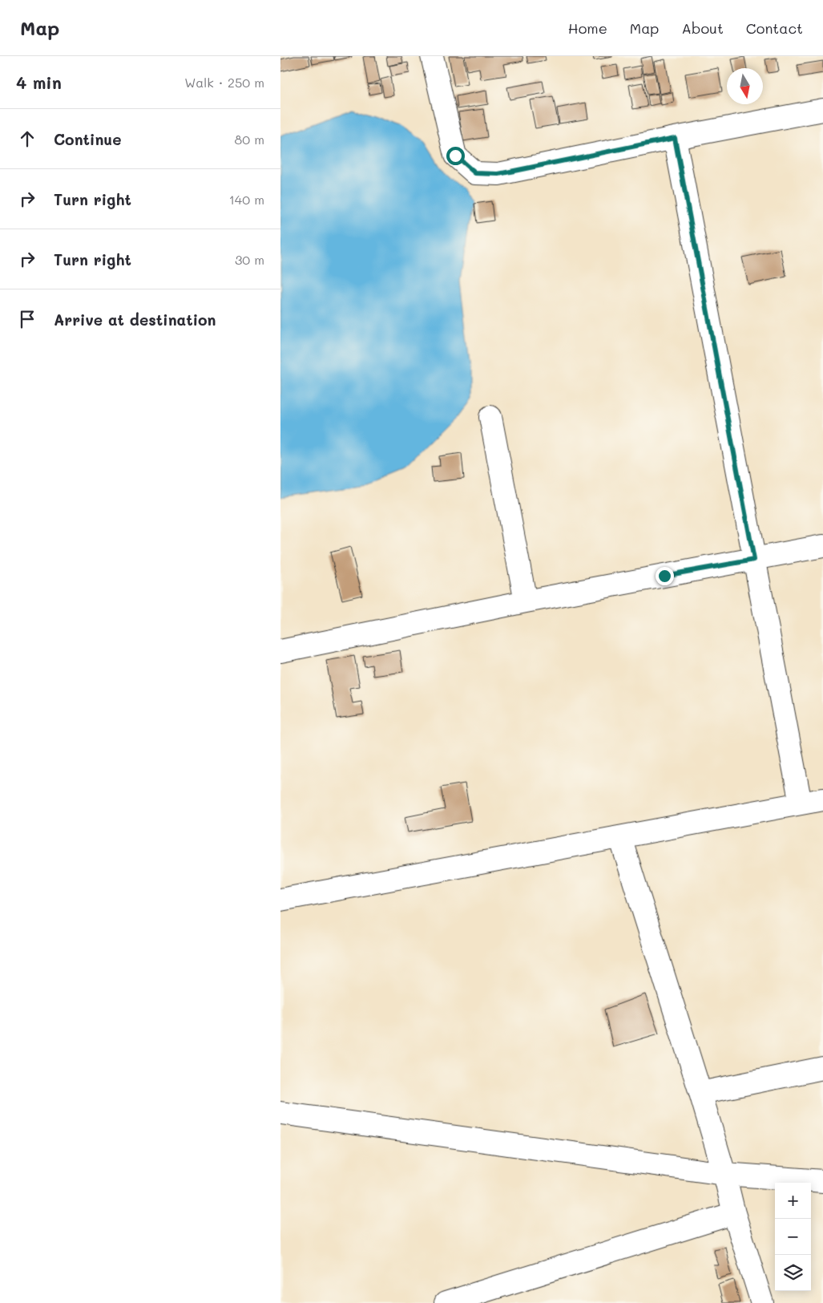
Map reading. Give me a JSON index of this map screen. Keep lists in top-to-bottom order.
{
  "north": "bottom",
  "page": {
    "header": "Map",
    "nav": [
      "Home",
      "Map",
      "About",
      "Contact"
    ],
    "heading": ["4 min", "Walk · 250 m"],
    "list": [
      ["Continue", "80 m"],
      ["Turn right", "140 m"],
      ["Turn right", "30 m"],
      "Arrive at destination"
    ],
    "map_buttons": ["+", "−"]
  }
}
